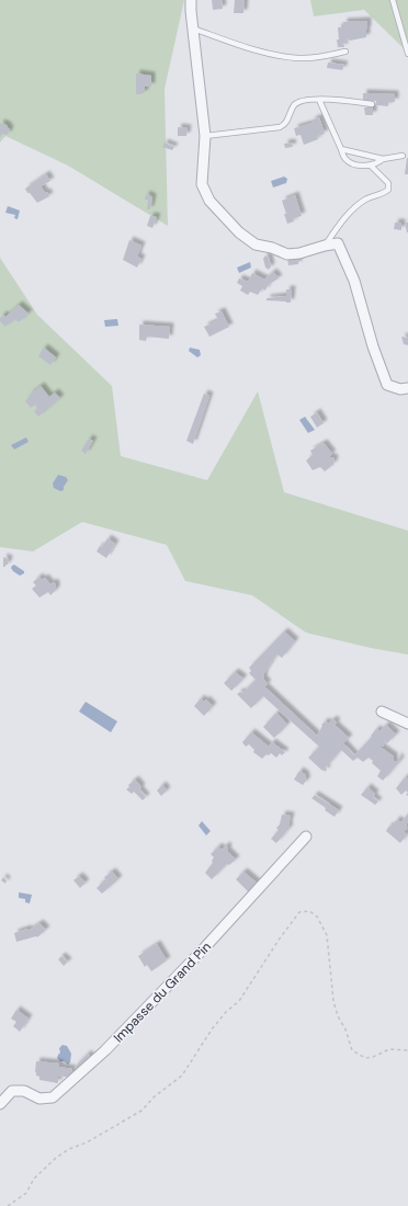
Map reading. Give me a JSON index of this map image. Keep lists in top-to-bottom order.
{
  "streets": {
    "street": ["Impasse du Grand Pin"]
  }
}
